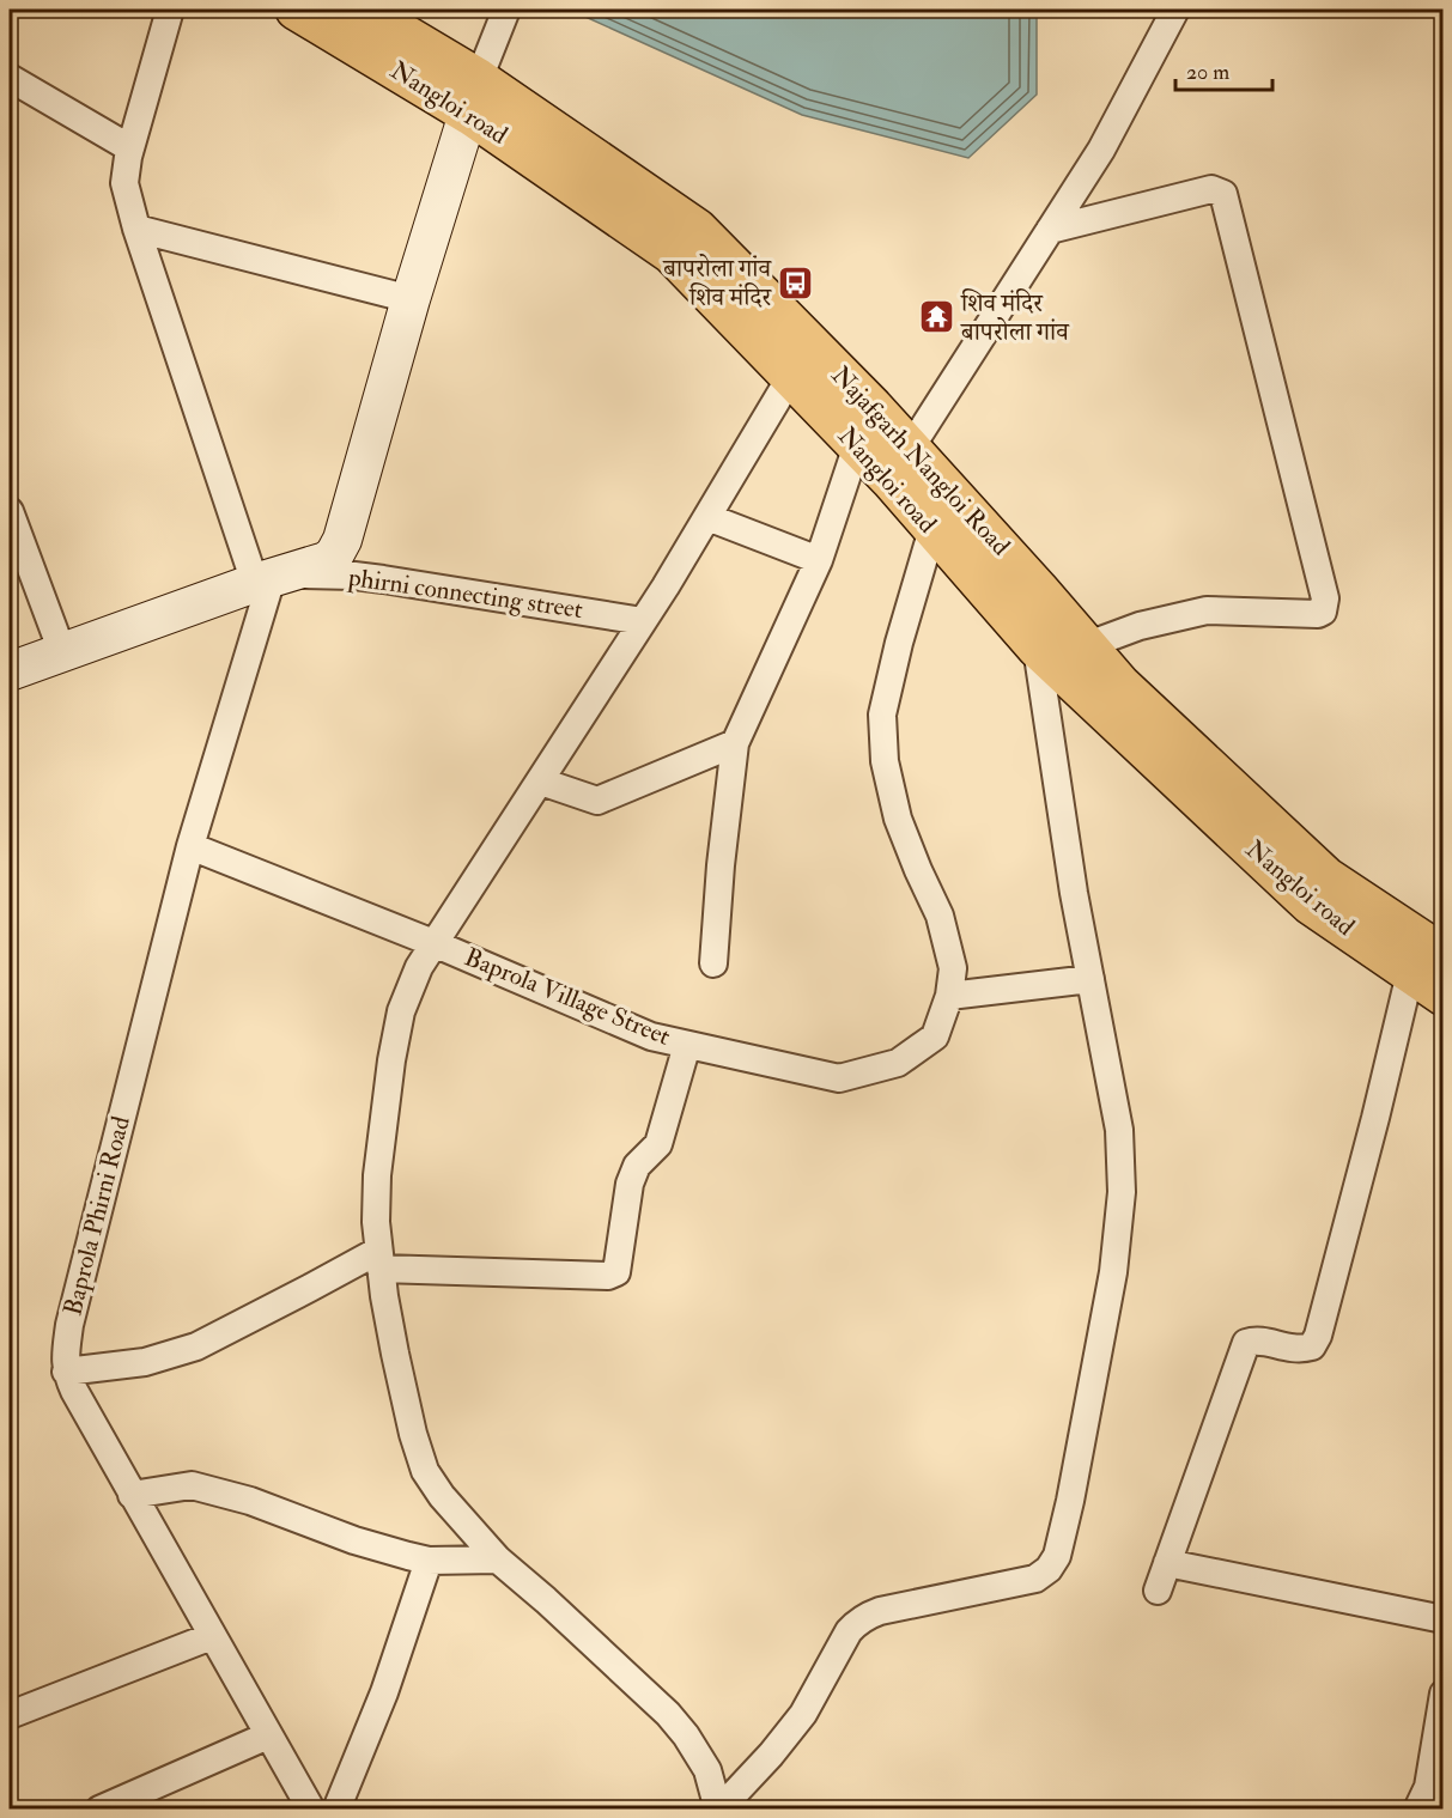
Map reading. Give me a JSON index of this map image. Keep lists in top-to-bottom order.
{
  "streets": {
    "main road": ["Nangloi road", "Najafgarh Nangloi Road"],
    "street": ["phirni connecting street", "Baprola Village Street", "Baprola Phirni Road"]
  },
  "crossings": [
    ["Nangloi road", "Najafgarh Nangloi Road"],
    ["Nangloi road", "Baprola Village Street"],
    ["phirni connecting street", "Baprola Phirni Road"],
    ["Baprola Village Street", "Baprola Phirni Road"]
  ],
  "places": {
    "bus stop": ["बापरोला गांव शिव मंदिर"],
    "temple": ["शिव मंदिर बापरोला गांव"]
  },
  "scale_bar": "20 m"
}
